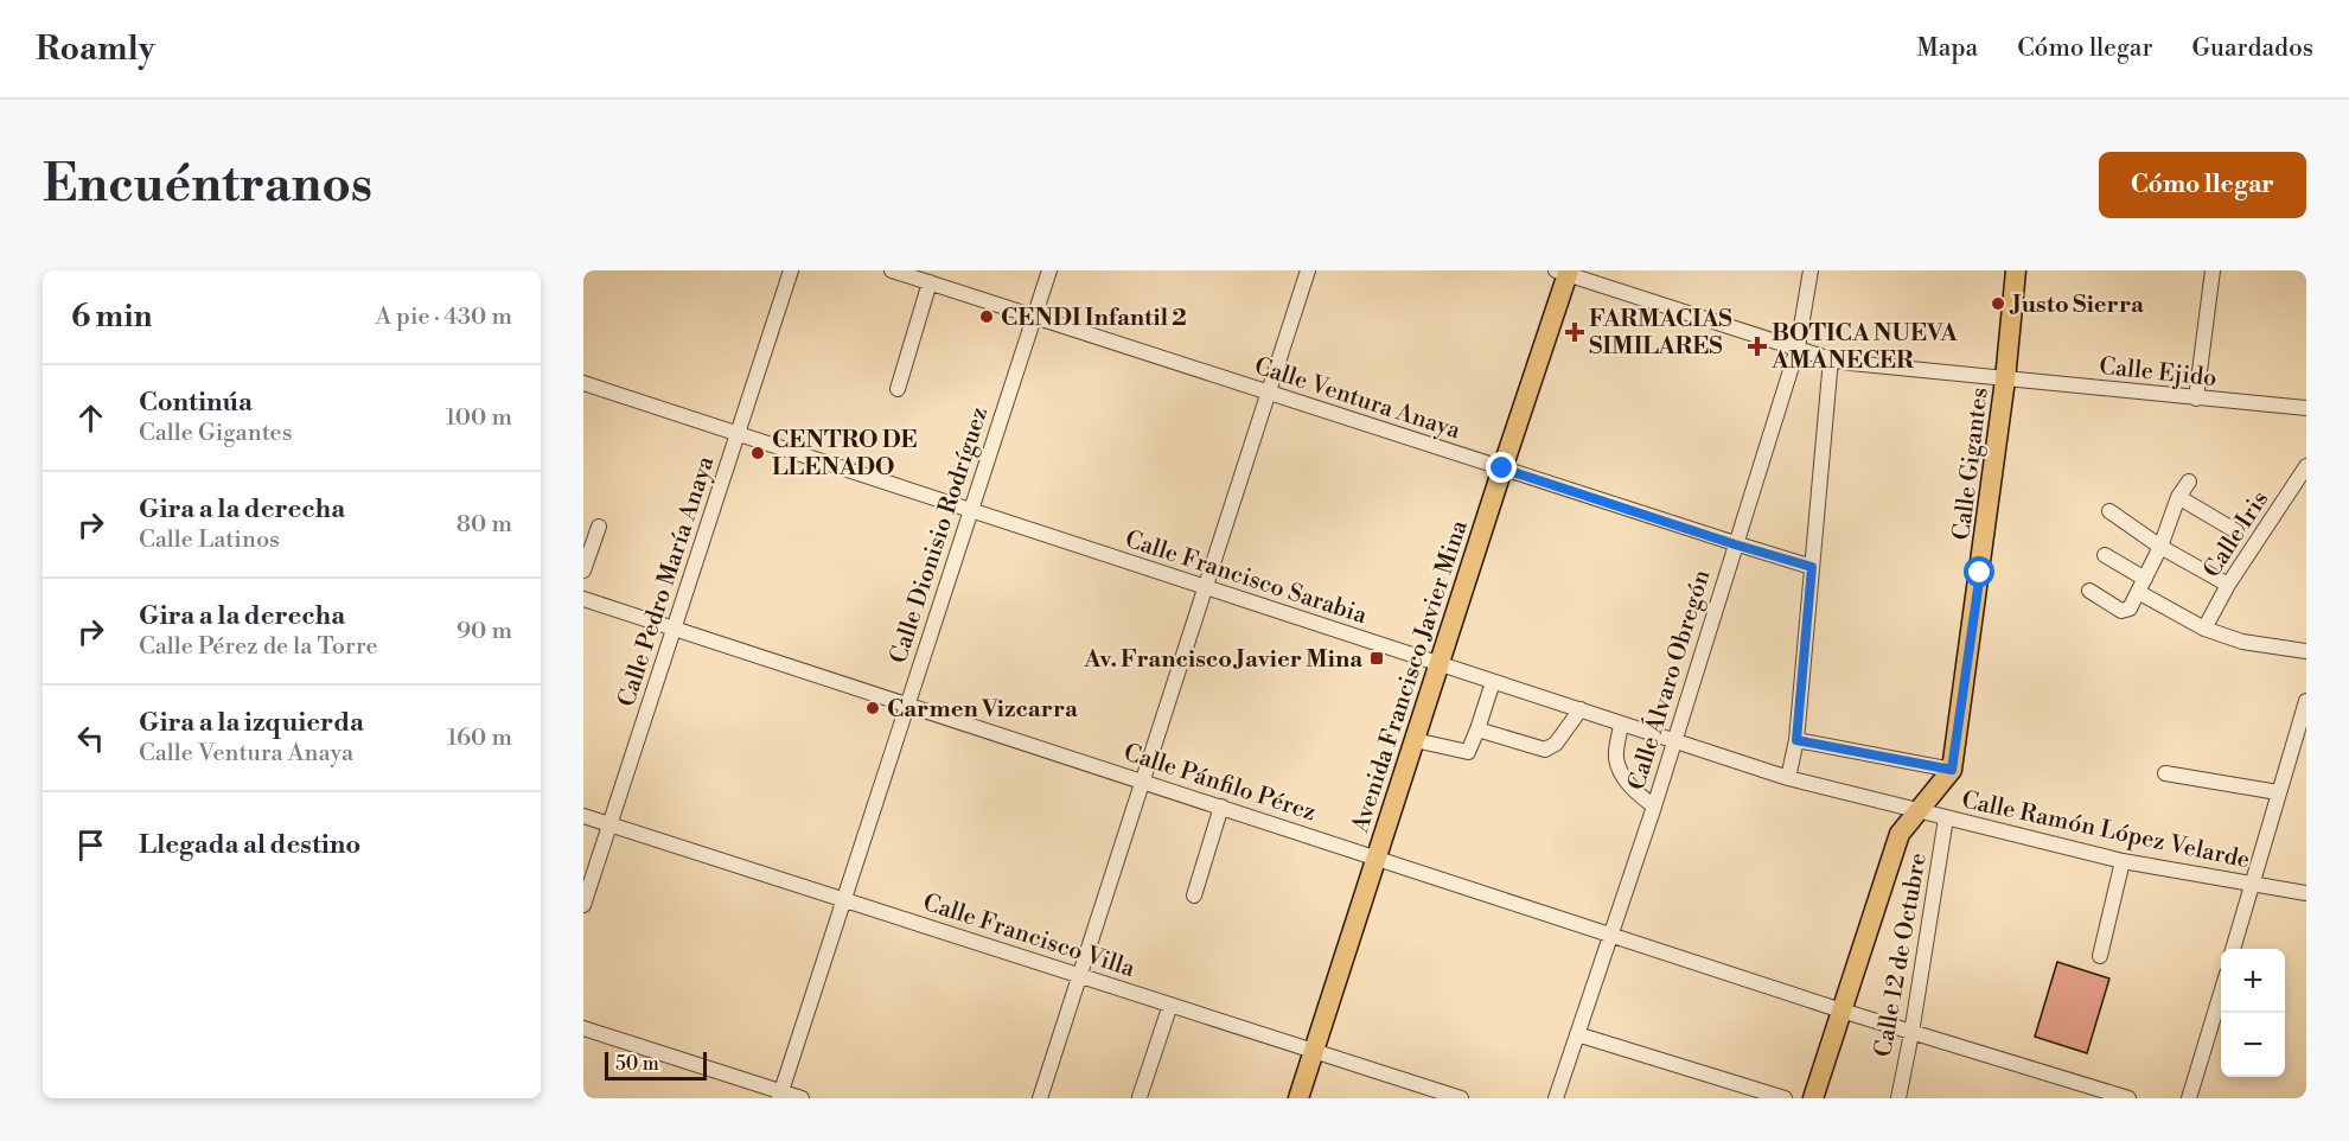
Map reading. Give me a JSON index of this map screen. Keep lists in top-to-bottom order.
{
  "streets": {
    "main road": ["Calle Gigantes", "Avenida Francisco Javier Mina"],
    "street": [
      "Calle Ejido",
      "Calle Ventura Anaya",
      "Calle Iris",
      "Calle Dionisio Rodríguez",
      "Calle Francisco Sarabia",
      "Calle Pedro María Anaya",
      "Calle Álvaro Obregón",
      "Calle Pánfilo Pérez",
      "Calle Ramón López Velarde",
      "Calle Francisco Villa",
      "Calle 12 de Octubre"
    ]
  },
  "crossings": [
    ["Calle Ejido", "Calle Gigantes"],
    ["Calle Ejido", "Avenida Francisco Javier Mina"],
    ["Calle Ejido", "Calle Álvaro Obregón"],
    ["Calle Ventura Anaya", "Calle Dionisio Rodríguez"],
    ["Calle Ventura Anaya", "Avenida Francisco Javier Mina"],
    ["Calle Ventura Anaya", "Calle Álvaro Obregón"],
    ["Calle Dionisio Rodríguez", "Calle Francisco Sarabia"],
    ["Calle Dionisio Rodríguez", "Calle Pánfilo Pérez"],
    ["Calle Dionisio Rodríguez", "Calle Francisco Villa"],
    ["Calle Francisco Sarabia", "Calle Pedro María Anaya"],
    ["Calle Francisco Sarabia", "Avenida Francisco Javier Mina"],
    ["Calle Francisco Sarabia", "Calle Álvaro Obregón"],
    ["Calle Francisco Sarabia", "Calle Ramón López Velarde"],
    ["Calle Pedro María Anaya", "Calle Pánfilo Pérez"],
    ["Calle Pedro María Anaya", "Calle Francisco Villa"],
    ["Avenida Francisco Javier Mina", "Calle Pánfilo Pérez"],
    ["Avenida Francisco Javier Mina", "Calle Francisco Villa"],
    ["Calle Álvaro Obregón", "Calle Pánfilo Pérez"],
    ["Calle Pánfilo Pérez", "Calle 12 de Octubre"],
    ["Calle Ramón López Velarde", "Calle 12 de Octubre"]
  ],
  "places": {
    "other": [
      "Justo Sierra",
      "CENDI Infantil 2",
      "CENTRO DE LLENADO",
      "Carmen Vizcarra"
    ],
    "health": ["FARMACIAS SIMILARES", "BOTICA NUEVA AMANECER"],
    "transit": ["Av. Francisco Javier Mina"]
  },
  "scale_bar": "50 m",
  "page": {
    "header": "Roamly",
    "nav": ["Mapa", "Cómo llegar", "Guardados"],
    "buttons": "Cómo llegar",
    "title": "Encuéntranos",
    "heading": ["6 min", "A pie · 430 m"],
    "list": [
      ["Continúa", "Calle Gigantes", "100 m"],
      ["Gira a la derecha", "Calle Latinos", "80 m"],
      ["Gira a la derecha", "Calle Pérez de la Torre", "90 m"],
      ["Gira a la izquierda", "Calle Ventura Anaya", "160 m"],
      "Llegada al destino"
    ],
    "map_buttons": ["+", "−"],
    "scale": "50 m"
  }
}
